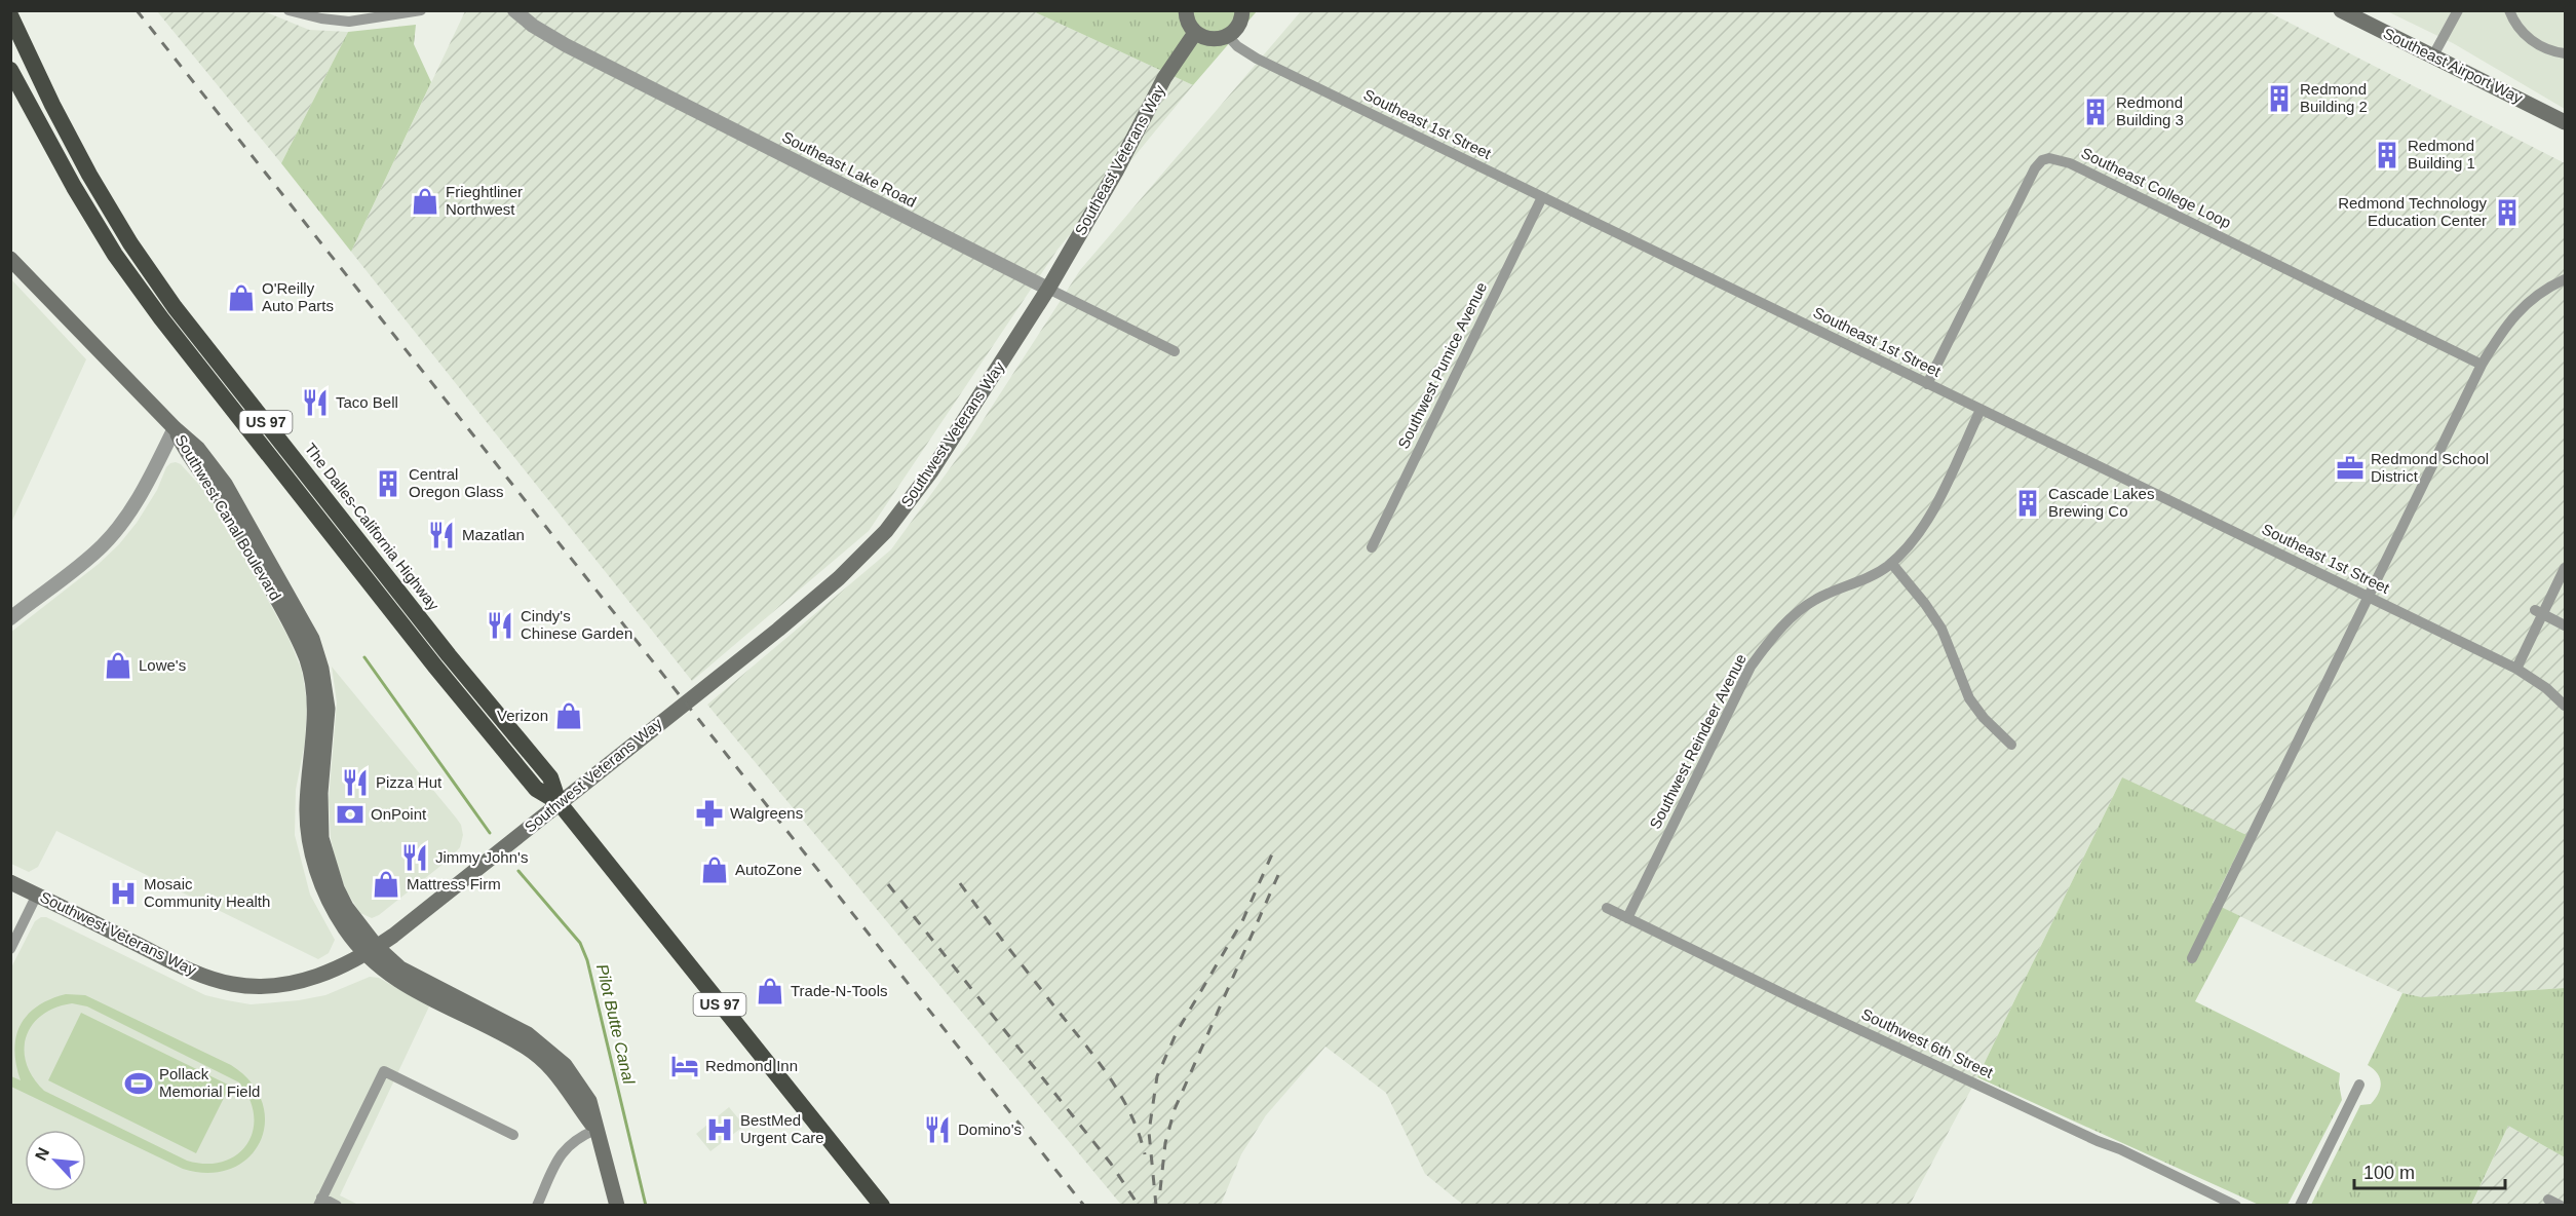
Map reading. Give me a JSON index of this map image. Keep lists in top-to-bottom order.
{
  "streets": {
    "highway": ["US 97", "The Dalles-California Highway"],
    "main road": [
      "Southeast Airport Way",
      "Southeast Veterans Way",
      "Southwest Veterans Way",
      "Southwest Canal Boulevard"
    ],
    "street": [
      "Southeast 1st Street",
      "Southeast Lake Road",
      "Southeast College Loop",
      "Southwest Pumice Avenue",
      "Southwest Reindeer Avenue",
      "Southwest 6th Street"
    ]
  },
  "crossings": [
    ["Southeast 1st Street", "Southeast College Loop"],
    ["Southeast 1st Street", "Southwest Pumice Avenue"],
    ["Southeast 1st Street", "Southwest Reindeer Avenue"],
    ["Southeast Veterans Way", "Southeast Lake Road"],
    ["Southeast Veterans Way", "Southwest Veterans Way"],
    ["Southeast Lake Road", "Southwest Veterans Way"],
    ["Southwest Veterans Way", "Southwest Canal Boulevard"],
    ["Southwest Veterans Way", "The Dalles-California Highway"],
    ["Southwest Reindeer Avenue", "Southwest 6th Street"]
  ],
  "water": ["Pilot Butte Canal"],
  "places": {
    "building": [
      "Redmond Building 2",
      "Redmond Building 3",
      "Redmond Building 1",
      "Redmond Technology Education Center",
      "Central Oregon Glass",
      "Cascade Lakes Brewing Co"
    ],
    "shop": [
      "Frieghtliner Northwest",
      "O'Reilly Auto Parts",
      "Lowe's",
      "Verizon",
      "AutoZone",
      "Mattress Firm",
      "Trade-N-Tools"
    ],
    "restaurant": [
      "Taco Bell",
      "Mazatlan",
      "Cindy's Chinese Garden",
      "Pizza Hut",
      "Jimmy John's",
      "Domino's"
    ],
    "office": ["Redmond School District"],
    "pharmacy": ["Walgreens"],
    "bank": ["OnPoint"],
    "hospital": ["Mosaic Community Health", "BestMed Urgent Care"],
    "hotel": ["Redmond Inn"],
    "sports": ["Pollack Memorial Field"]
  },
  "scale_bar": "100 m",
  "north": "top left"
}
